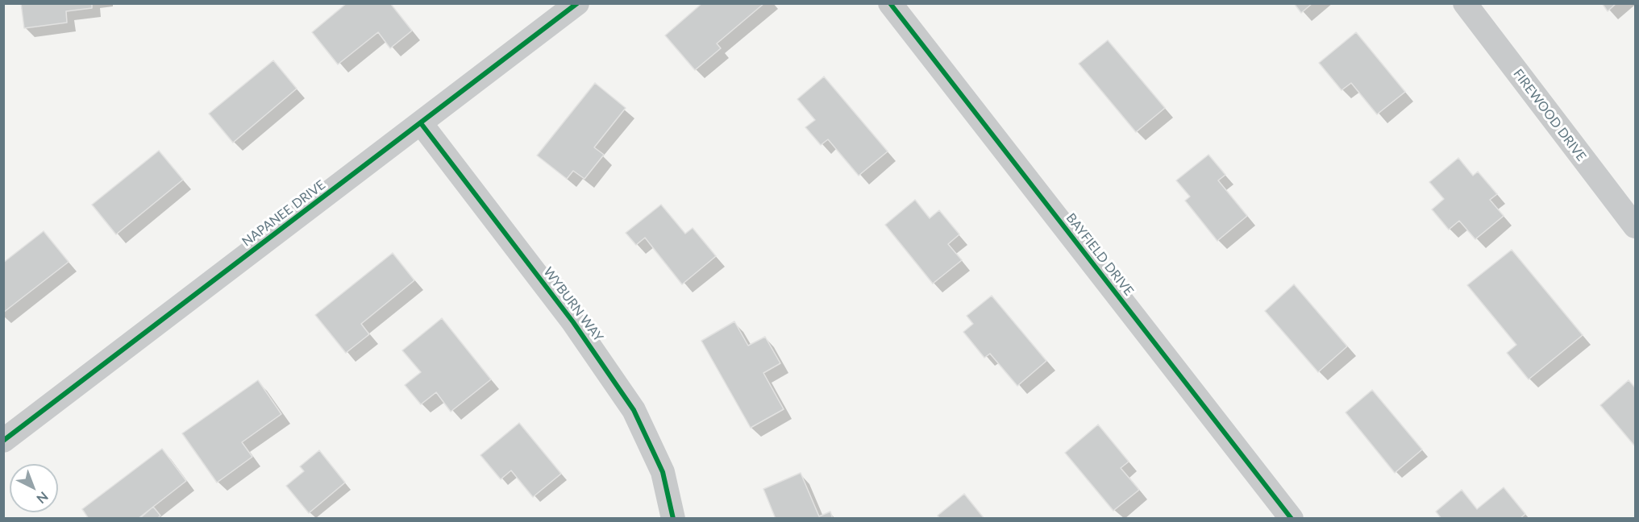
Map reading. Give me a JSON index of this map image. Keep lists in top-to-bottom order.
{
  "streets": {
    "street": [
      "FIREWOOD DRIVE",
      "NAPANEE DRIVE",
      "BAYFIELD DRIVE",
      "WYBURN WAY"
    ]
  },
  "crossings": [
    ["NAPANEE DRIVE", "WYBURN WAY"]
  ],
  "north": "bottom right"
}
